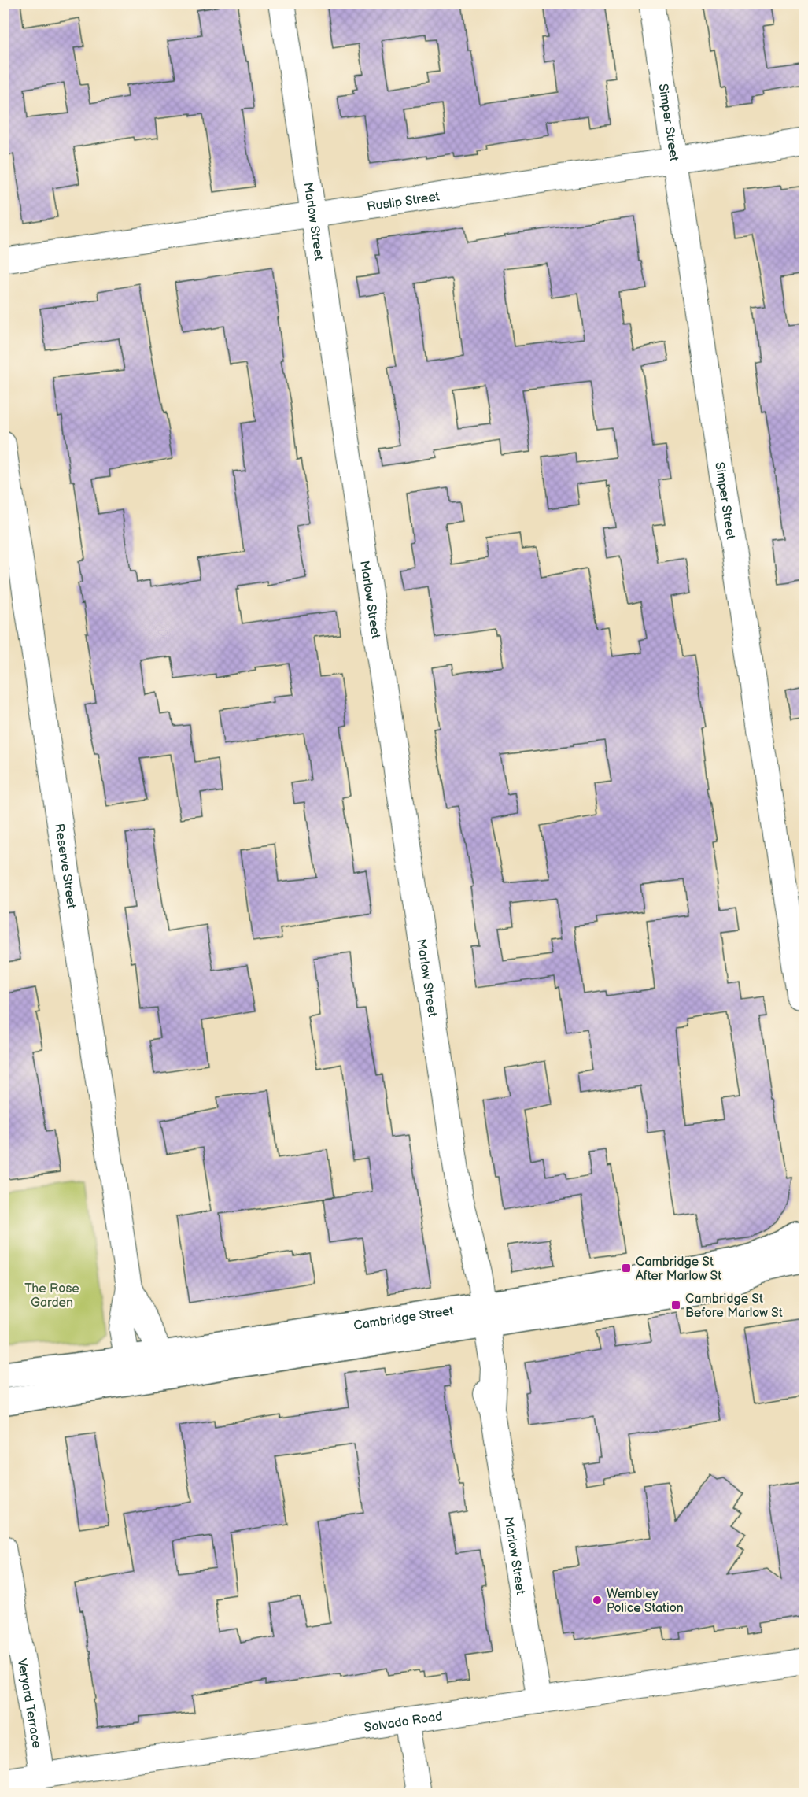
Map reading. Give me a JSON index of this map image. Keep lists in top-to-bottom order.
{
  "streets": {
    "main road": ["Cambridge Street"],
    "street": [
      "Simper Street",
      "Ruslip Street",
      "Marlow Street",
      "Reserve Street",
      "Veryard Terrace",
      "Salvado Road"
    ]
  },
  "crossings": [
    ["Simper Street", "Ruslip Street"],
    ["Ruslip Street", "Marlow Street"],
    ["Marlow Street", "Cambridge Street"],
    ["Marlow Street", "Salvado Road"],
    ["Reserve Street", "Cambridge Street"],
    ["Veryard Terrace", "Salvado Road"]
  ],
  "parks": ["The Rose Garden"],
  "places": {
    "transit": ["Cambridge St After Marlow St", "Cambridge St Before Marlow St"],
    "other": ["Wembley Police Station"]
  }
}
